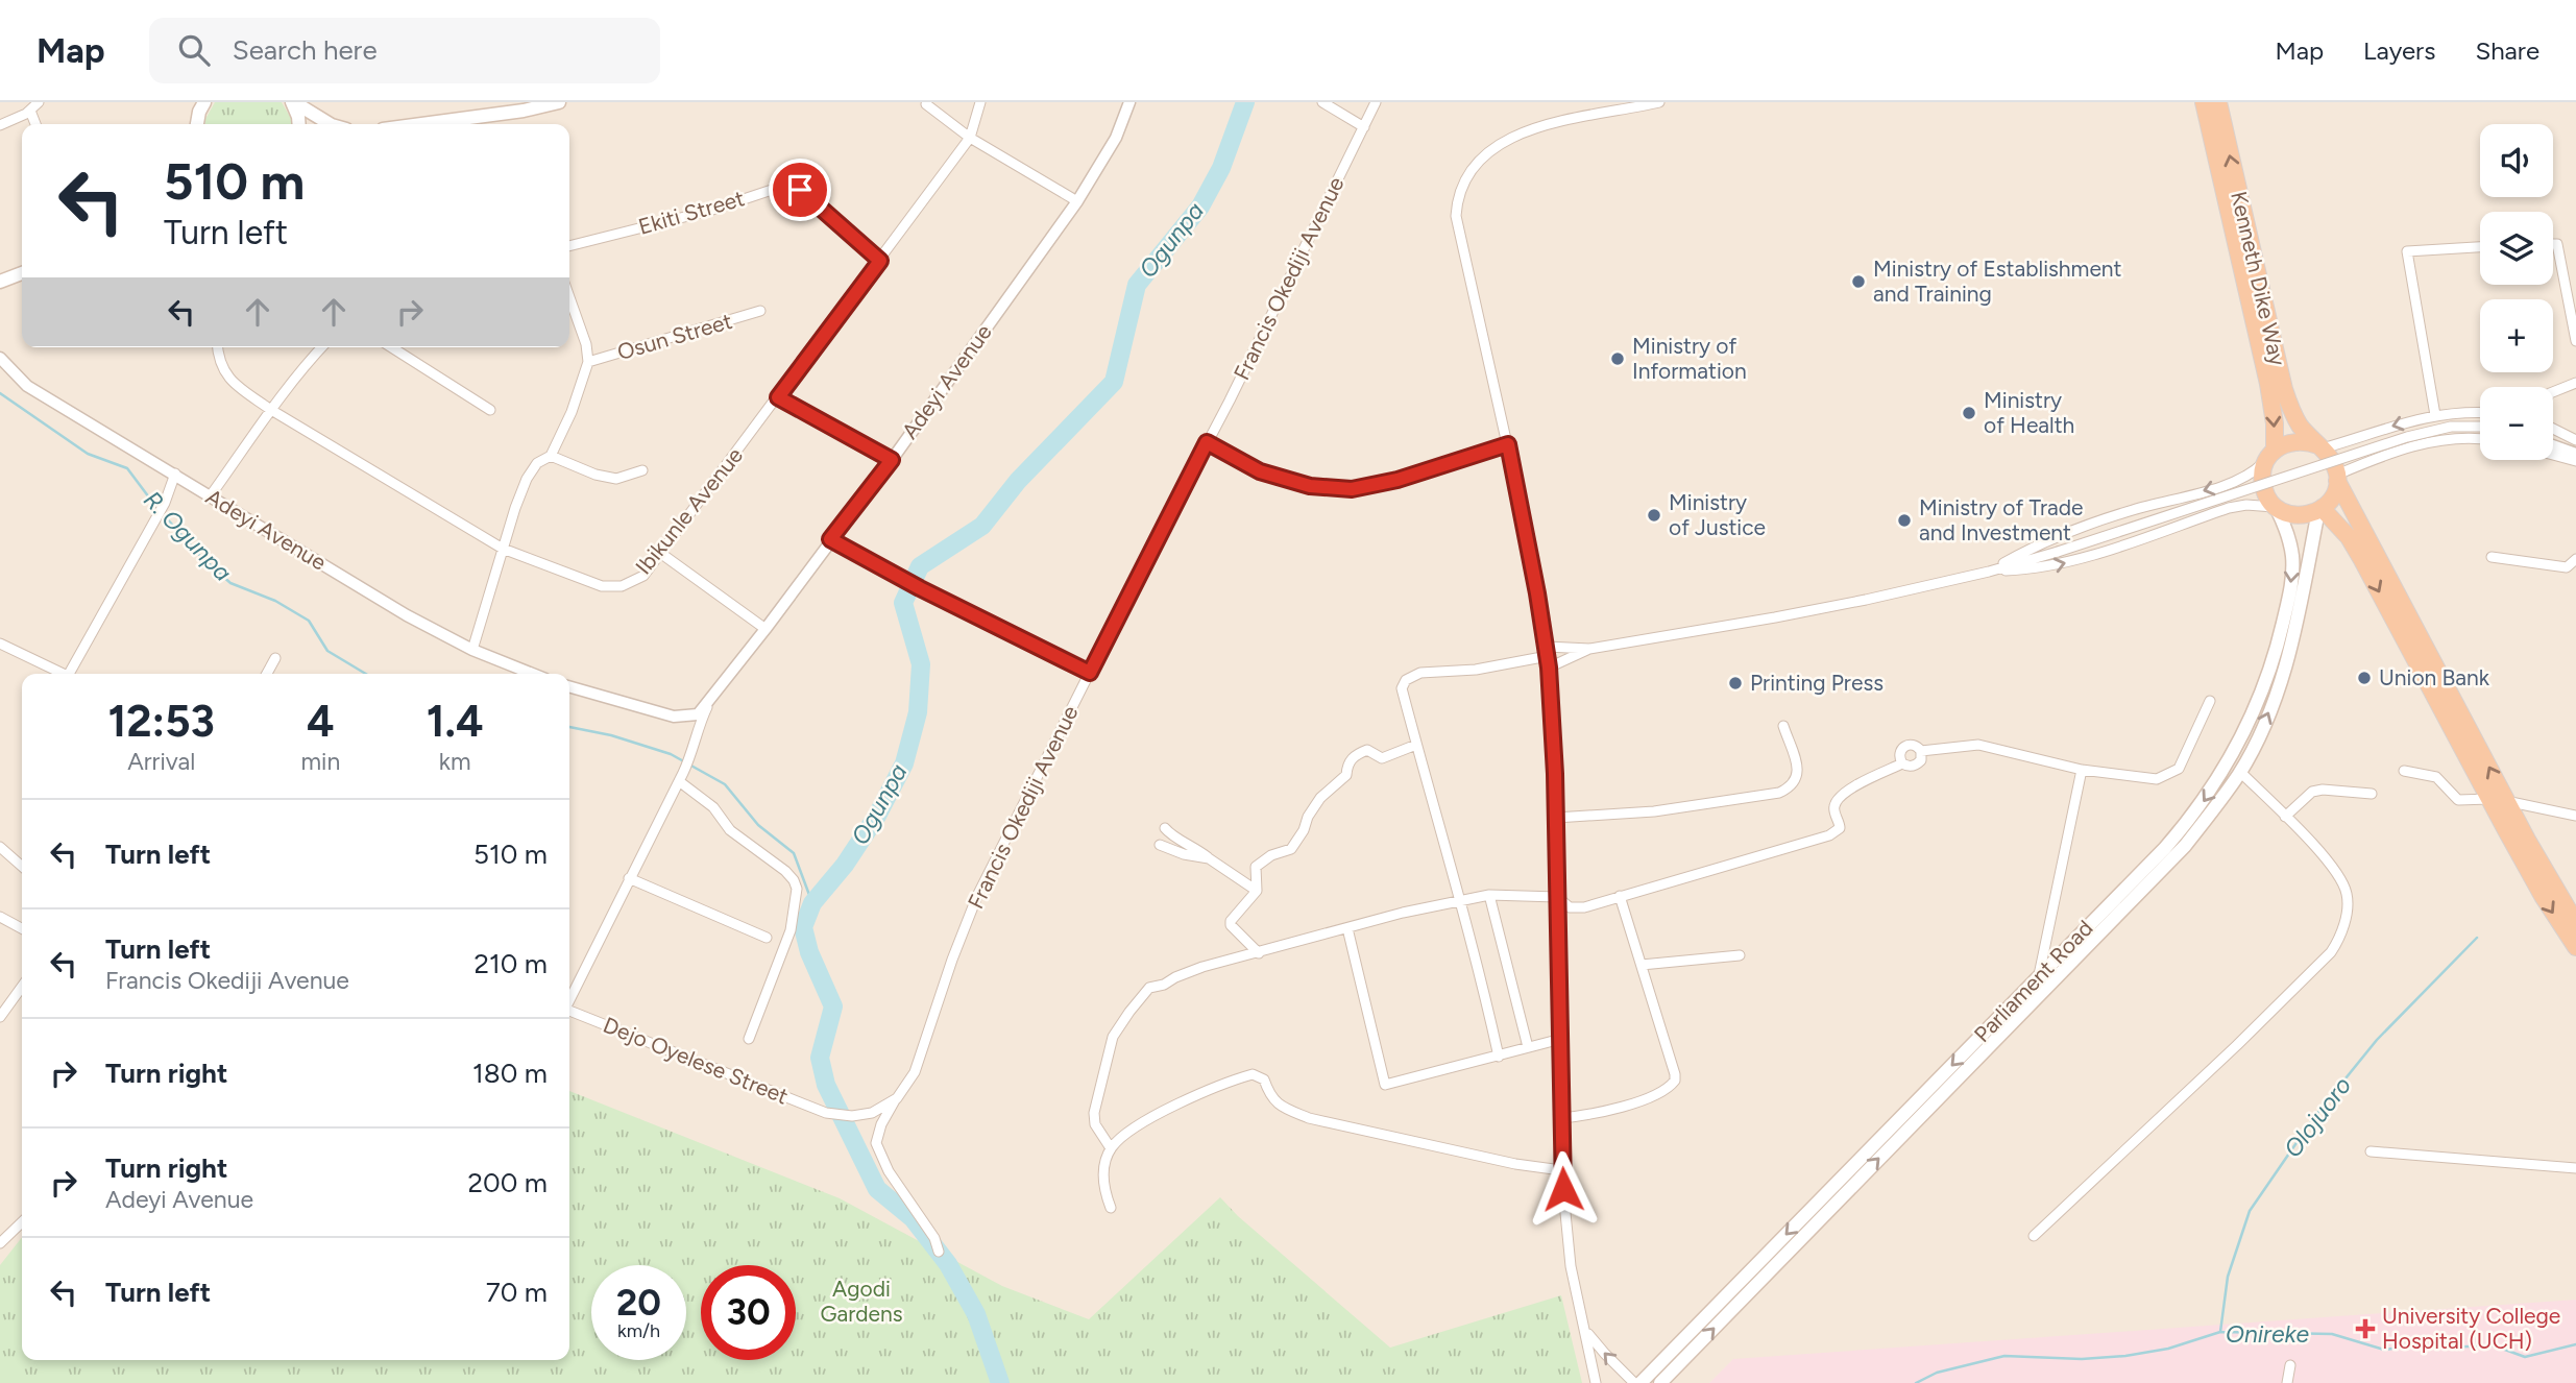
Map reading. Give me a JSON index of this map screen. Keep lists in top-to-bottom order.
{
  "streets": {
    "highway": ["Kenneth Dike Way"],
    "main road": ["Parliament Road"],
    "street": [
      "Ekiti Street",
      "Francis Okediji Avenue",
      "Osun Street",
      "Adeyi Avenue",
      "Ibikunle Avenue",
      "Dejo Oyelese Street"
    ]
  },
  "crossings": [
    ["Ekiti Street", "Ibikunle Avenue"],
    ["Francis Okediji Avenue", "Dejo Oyelese Street"],
    ["Kenneth Dike Way", "Parliament Road"]
  ],
  "water": [
    "Ogunpa",
    "R. Ogunpa",
    "Olojuoro",
    "Onireke"
  ],
  "parks": ["Agodi Gardens"],
  "places": {
    "other": [
      "Ministry of Establishment and Training",
      "Ministry of Information",
      "Ministry of Health",
      "Ministry of Justice",
      "Ministry of Trade and Investment",
      "Union Bank",
      "Printing Press"
    ],
    "health": ["University College Hospital (UCH)"]
  },
  "page": {
    "header": "Map",
    "search": "Search here",
    "nav": ["Map", "Layers", "Share"],
    "map_buttons": ["+", "−"],
    "turn": ["510 m", "Turn left"],
    "eta": [
      "12:53",
      "Arrival",
      "4",
      "min",
      "1.4",
      "km"
    ],
    "list": [
      {
        "name": "Turn left",
        "value": "510 m"
      },
      {
        "name": "Turn left",
        "note": "Francis Okediji Avenue",
        "value": "210 m"
      },
      {
        "name": "Turn right",
        "value": "180 m"
      },
      {
        "name": "Turn right",
        "note": "Adeyi Avenue",
        "value": "200 m"
      },
      {
        "name": "Turn left",
        "value": "70 m"
      }
    ],
    "speed": "20 km/h",
    "limit": "30"
  }
}
